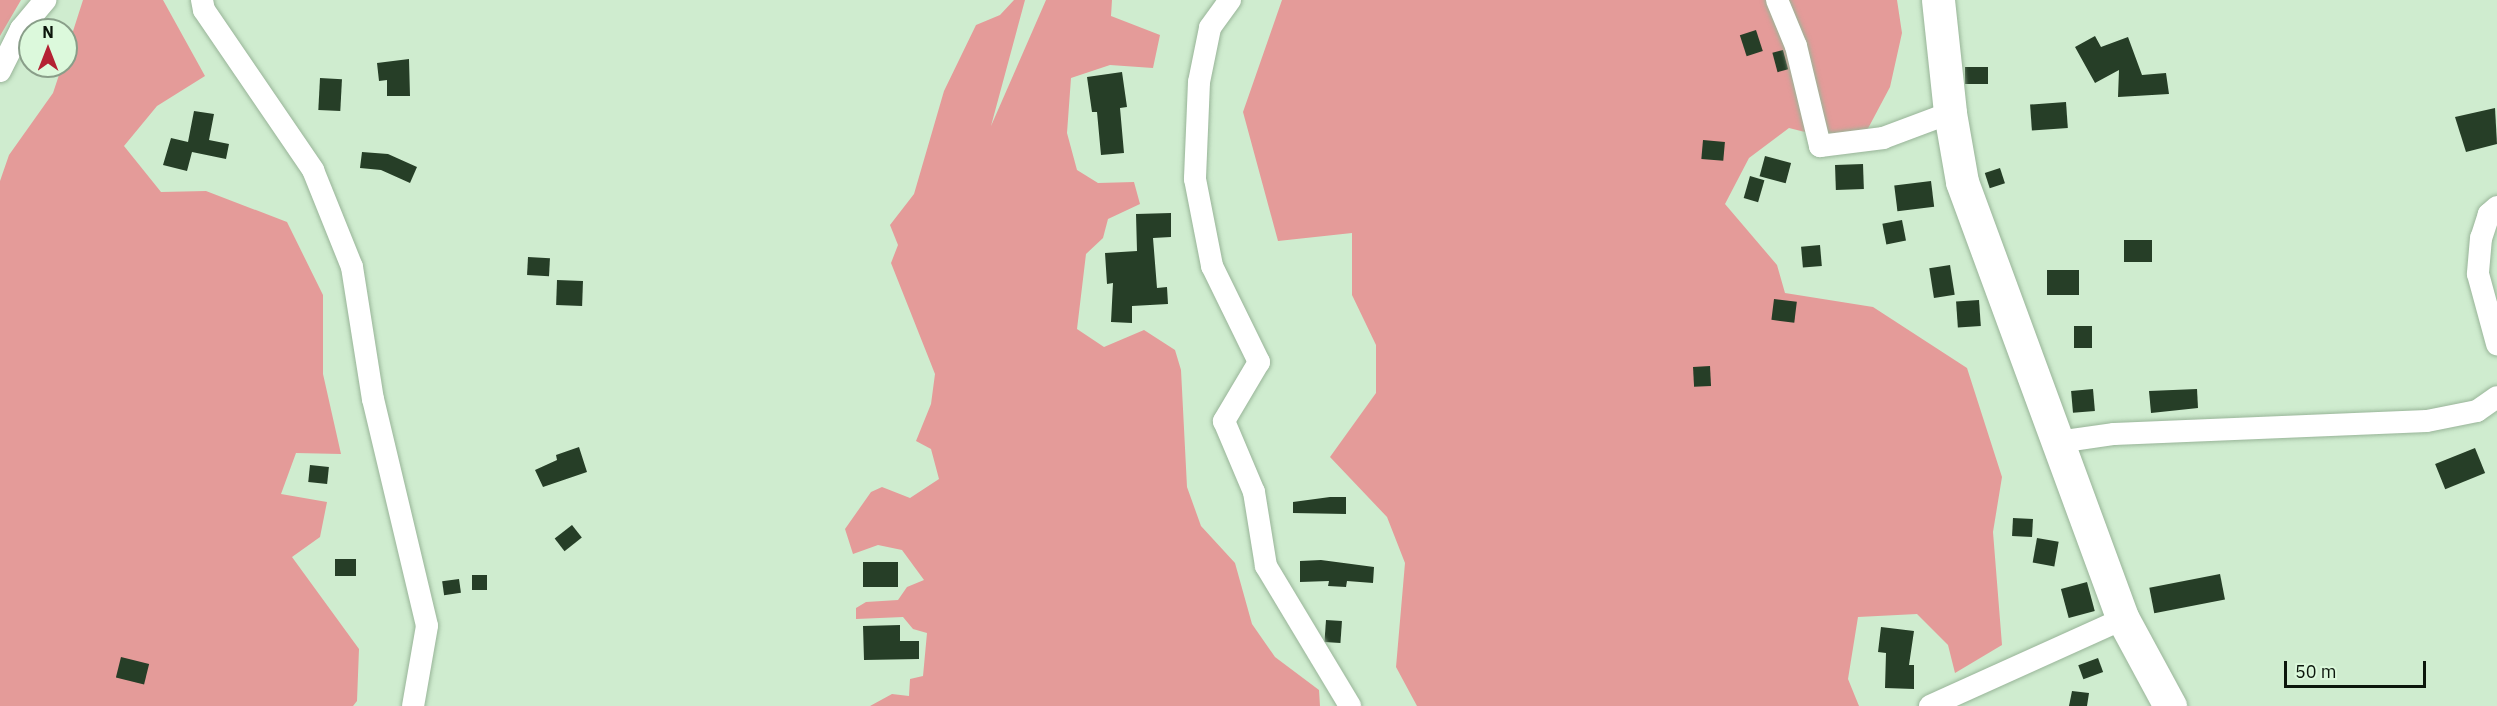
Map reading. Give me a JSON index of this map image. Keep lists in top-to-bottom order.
{
  "scale_bar": "50 m",
  "north": "top"
}
